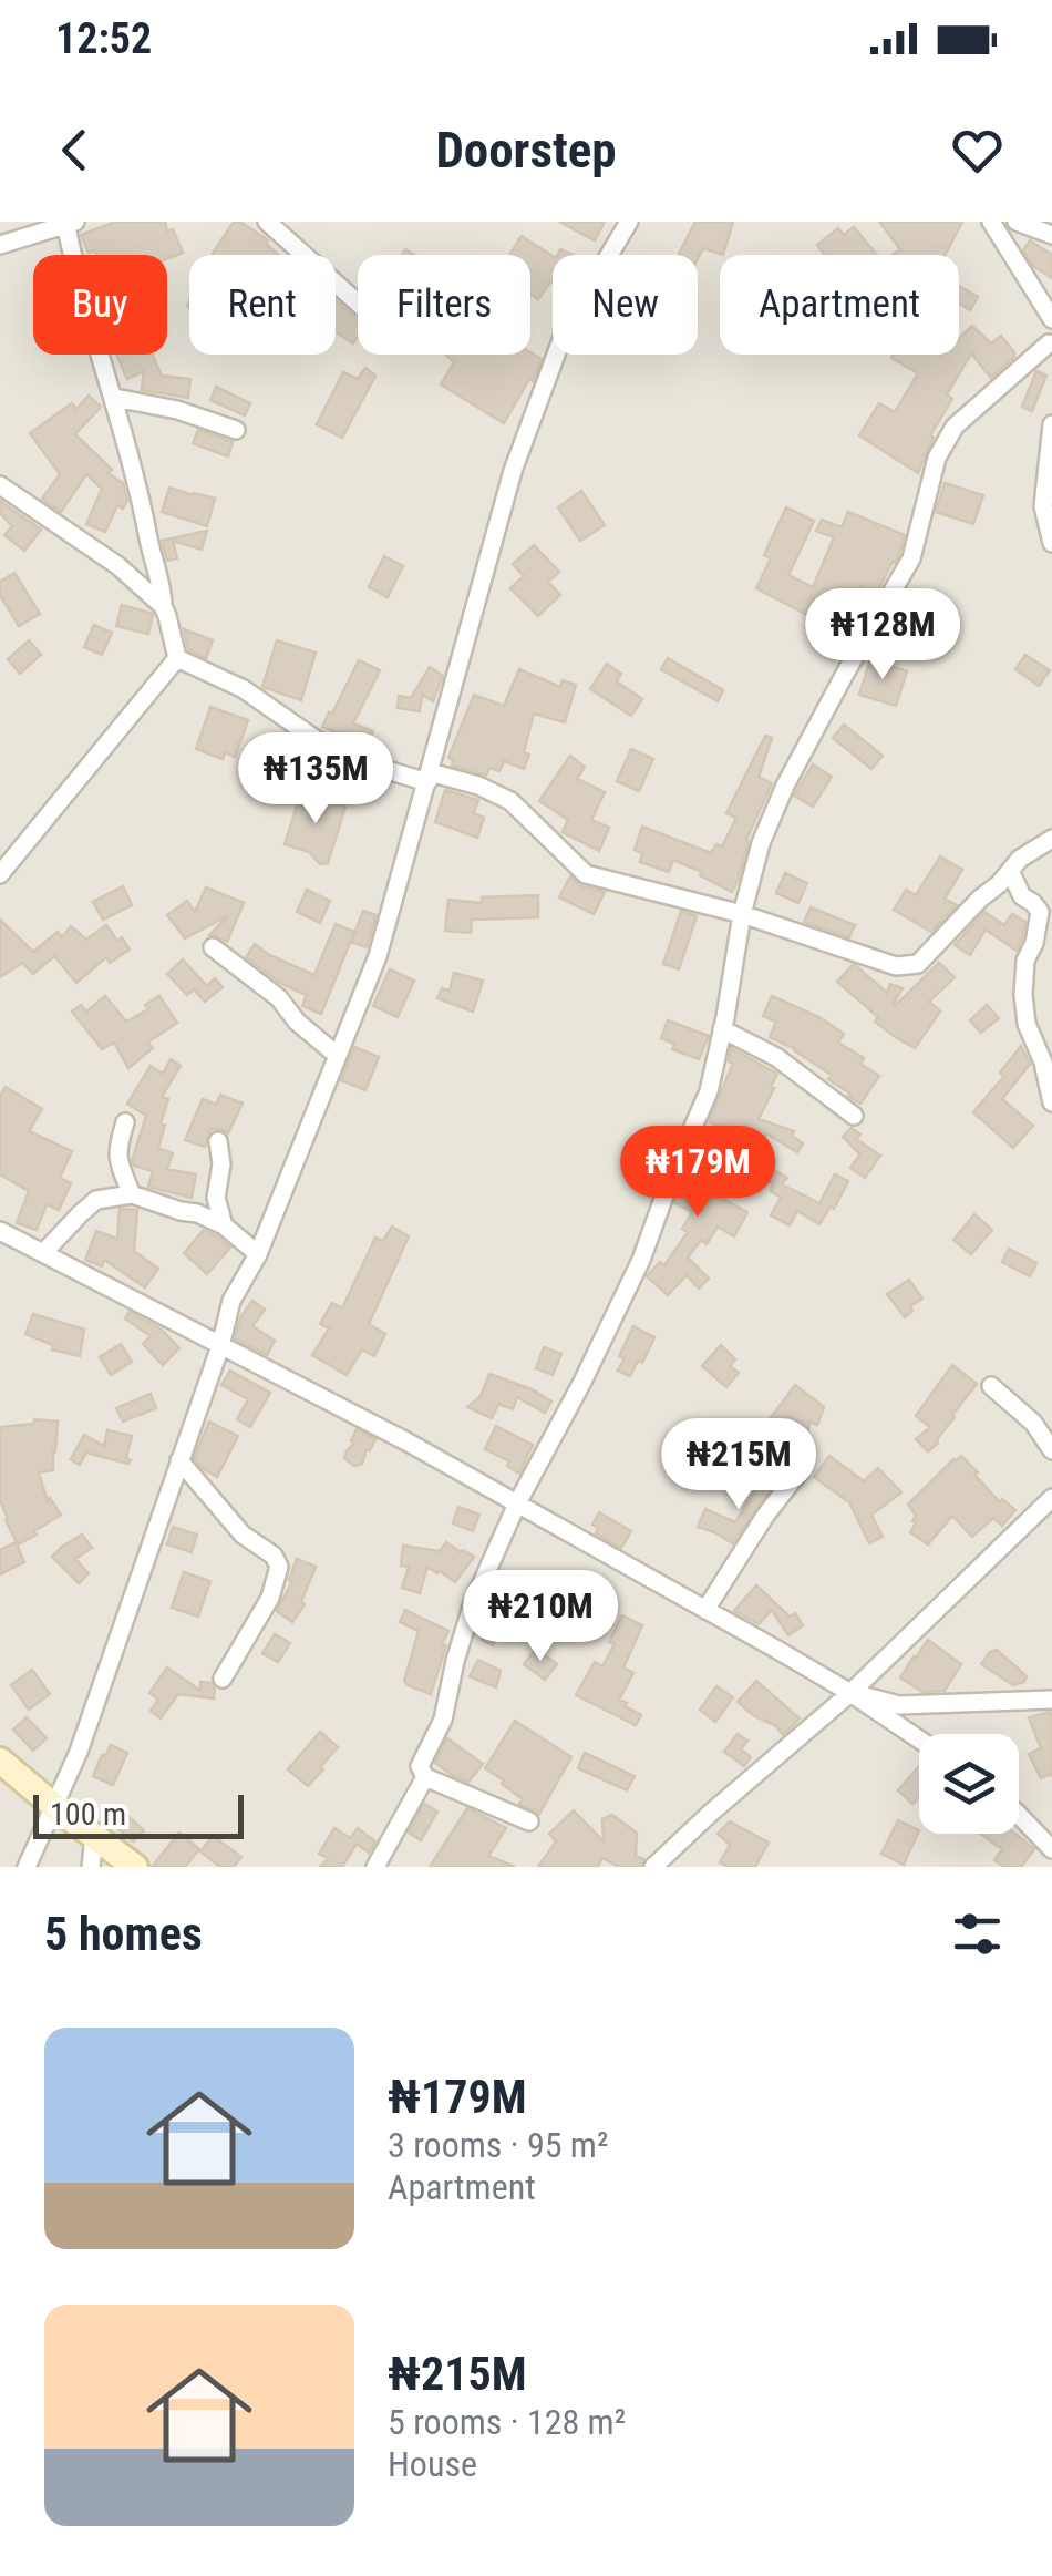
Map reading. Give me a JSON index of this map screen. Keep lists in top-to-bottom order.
{
  "scale_bar": "100 m",
  "page": {
    "status": "12:52",
    "header": "Doorstep",
    "chip": [
      "Buy",
      "Rent",
      "Filters",
      "New",
      "Apartment"
    ],
    "price": [
      "₦128M",
      "₦135M",
      "₦179M",
      "₦215M",
      "₦210M"
    ],
    "scale": "100 m",
    "heading": "5 homes",
    "list": [
      {
        "name": "₦179M",
        "note": "3 rooms · 95 m² · Apartment"
      },
      {
        "name": "₦215M",
        "note": "5 rooms · 128 m² · House"
      }
    ]
  }
}
